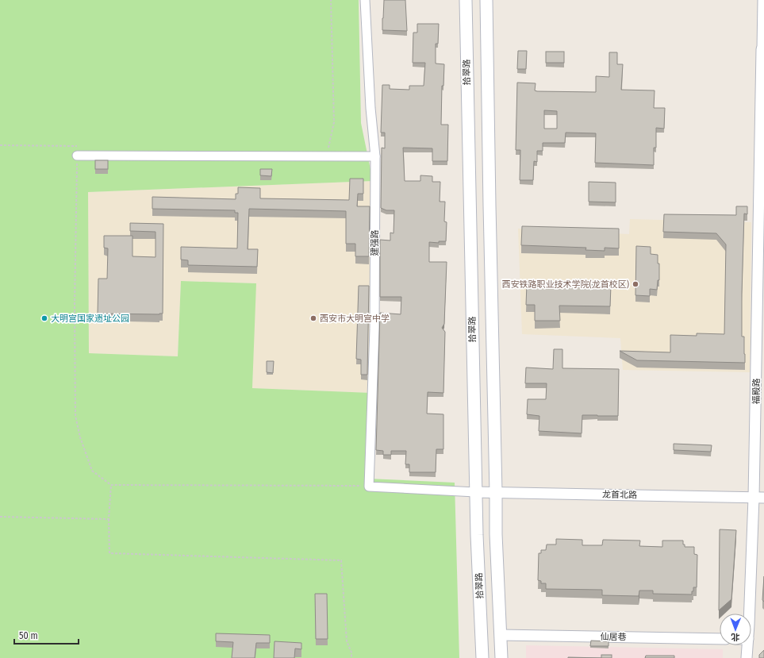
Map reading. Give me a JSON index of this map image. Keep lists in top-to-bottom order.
{
  "streets": {
    "main road": ["拾翠路"],
    "street": [
      "建强路",
      "福殿路",
      "龙首北路",
      "仙居巷"
    ]
  },
  "crossings": [
    ["拾翠路", "龙首北路"],
    ["福殿路", "龙首北路"]
  ],
  "places": ["西安铁路职业技术学院(龙首校区)", "大明宫国家遗址公园", "西安市大明宫中学"],
  "scale_bar": "50 m",
  "north": "bottom"
}
